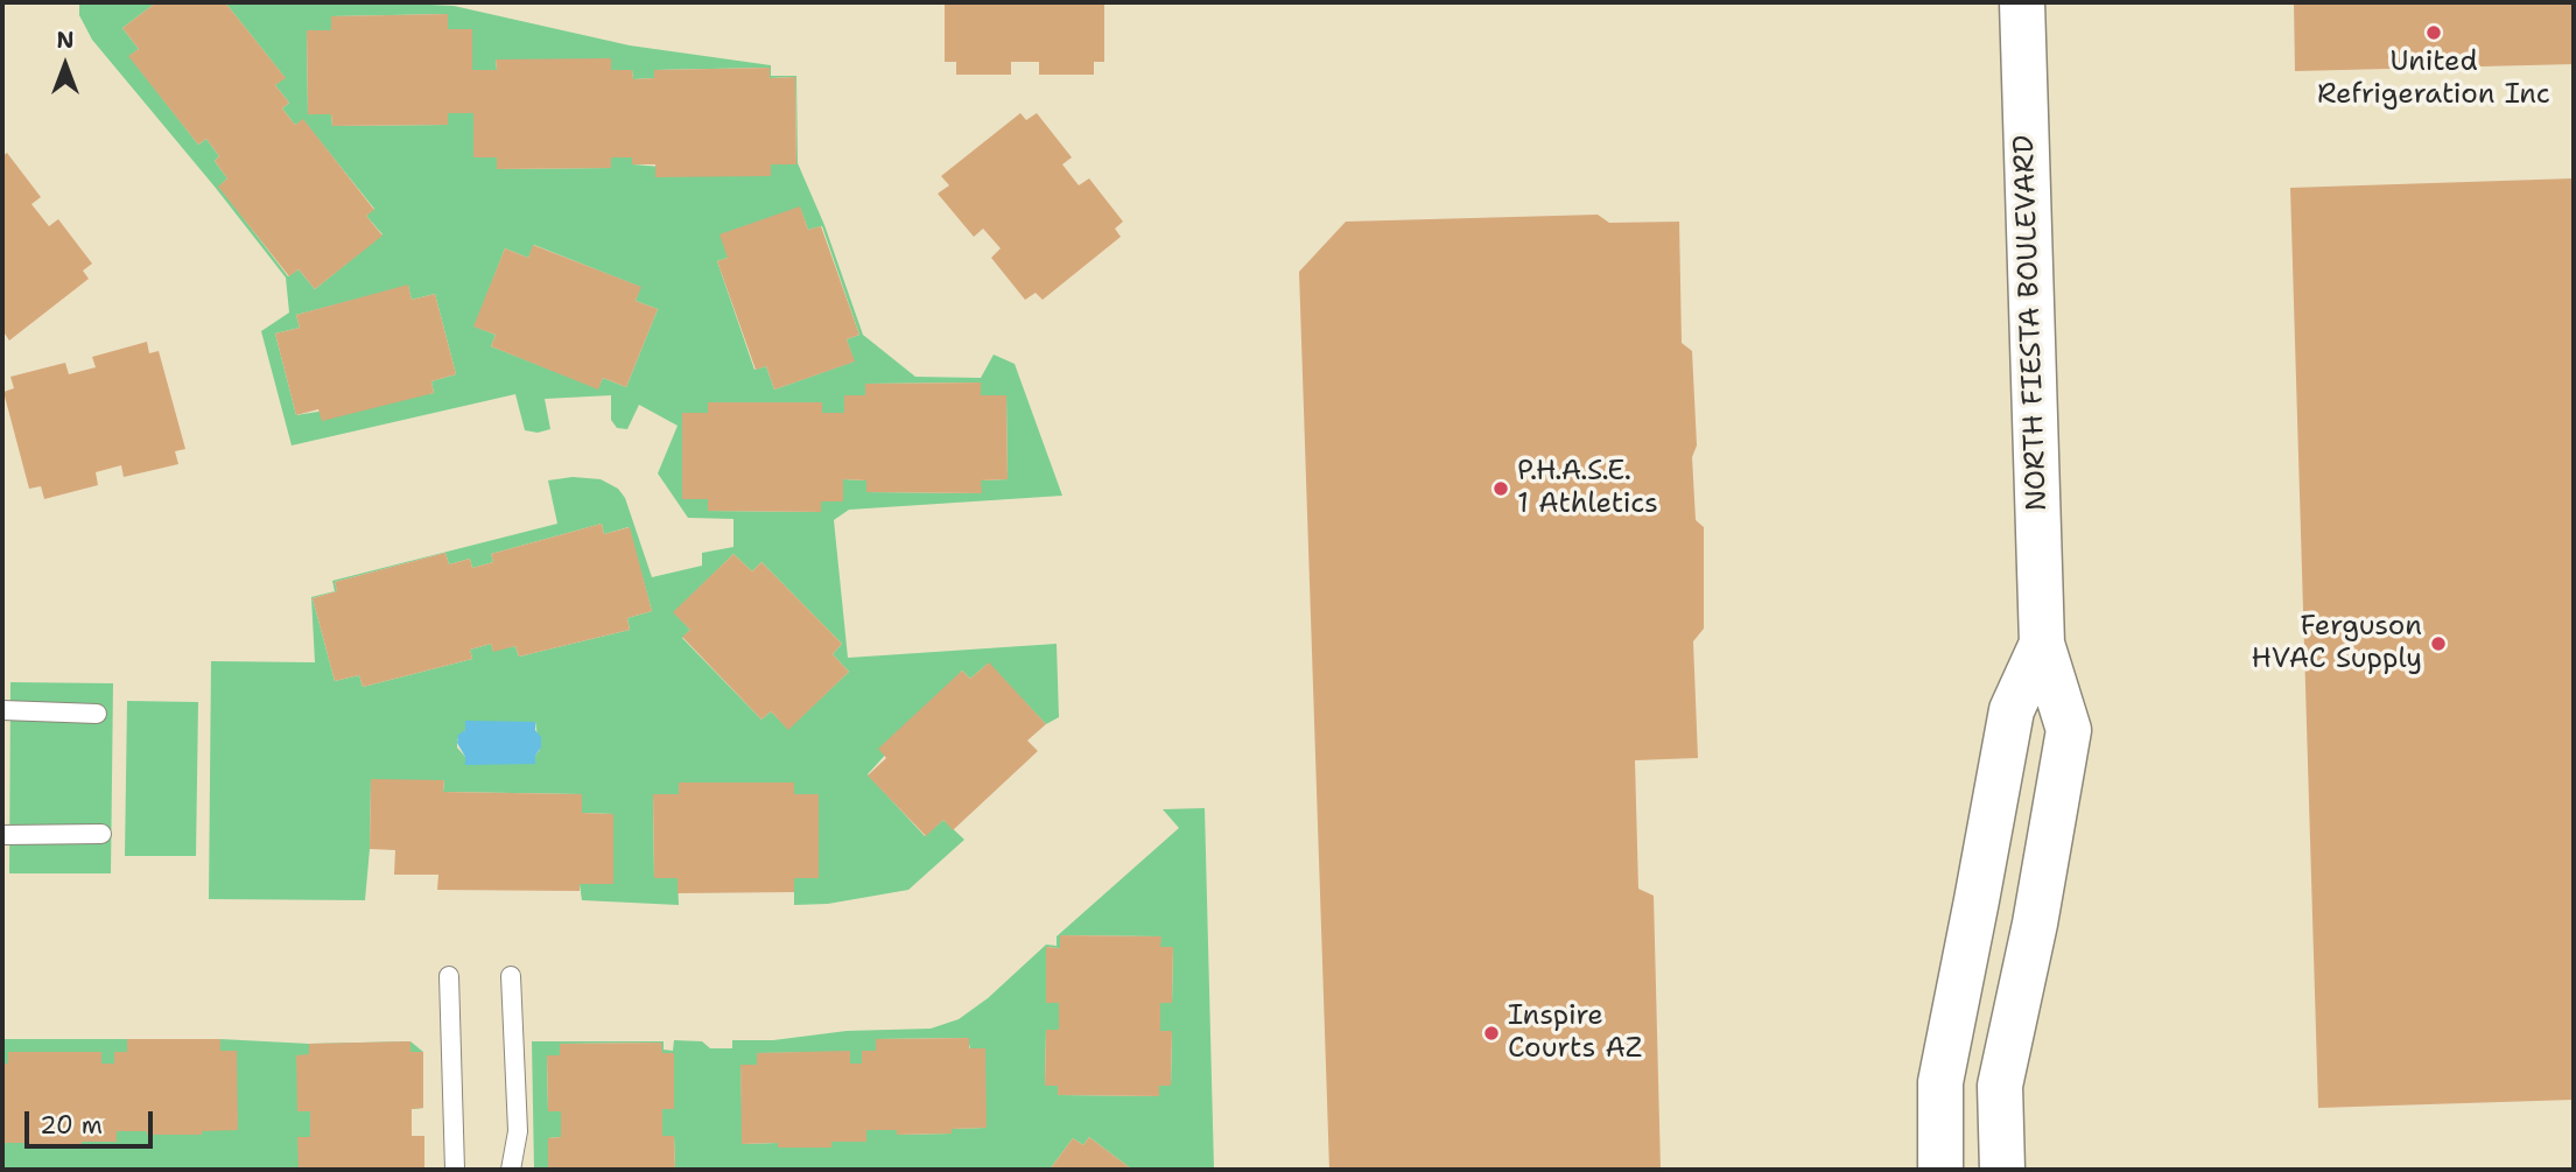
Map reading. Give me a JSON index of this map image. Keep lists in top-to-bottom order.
{
  "streets": {
    "street": ["NORTH FIESTA BOULEVARD"]
  },
  "places": [
    "United Refrigeration Inc",
    "P.H.A.S.E. 1 Athletics",
    "Ferguson HVAC Supply",
    "Inspire Courts AZ"
  ],
  "scale_bar": "20 m",
  "north": "top"
}
